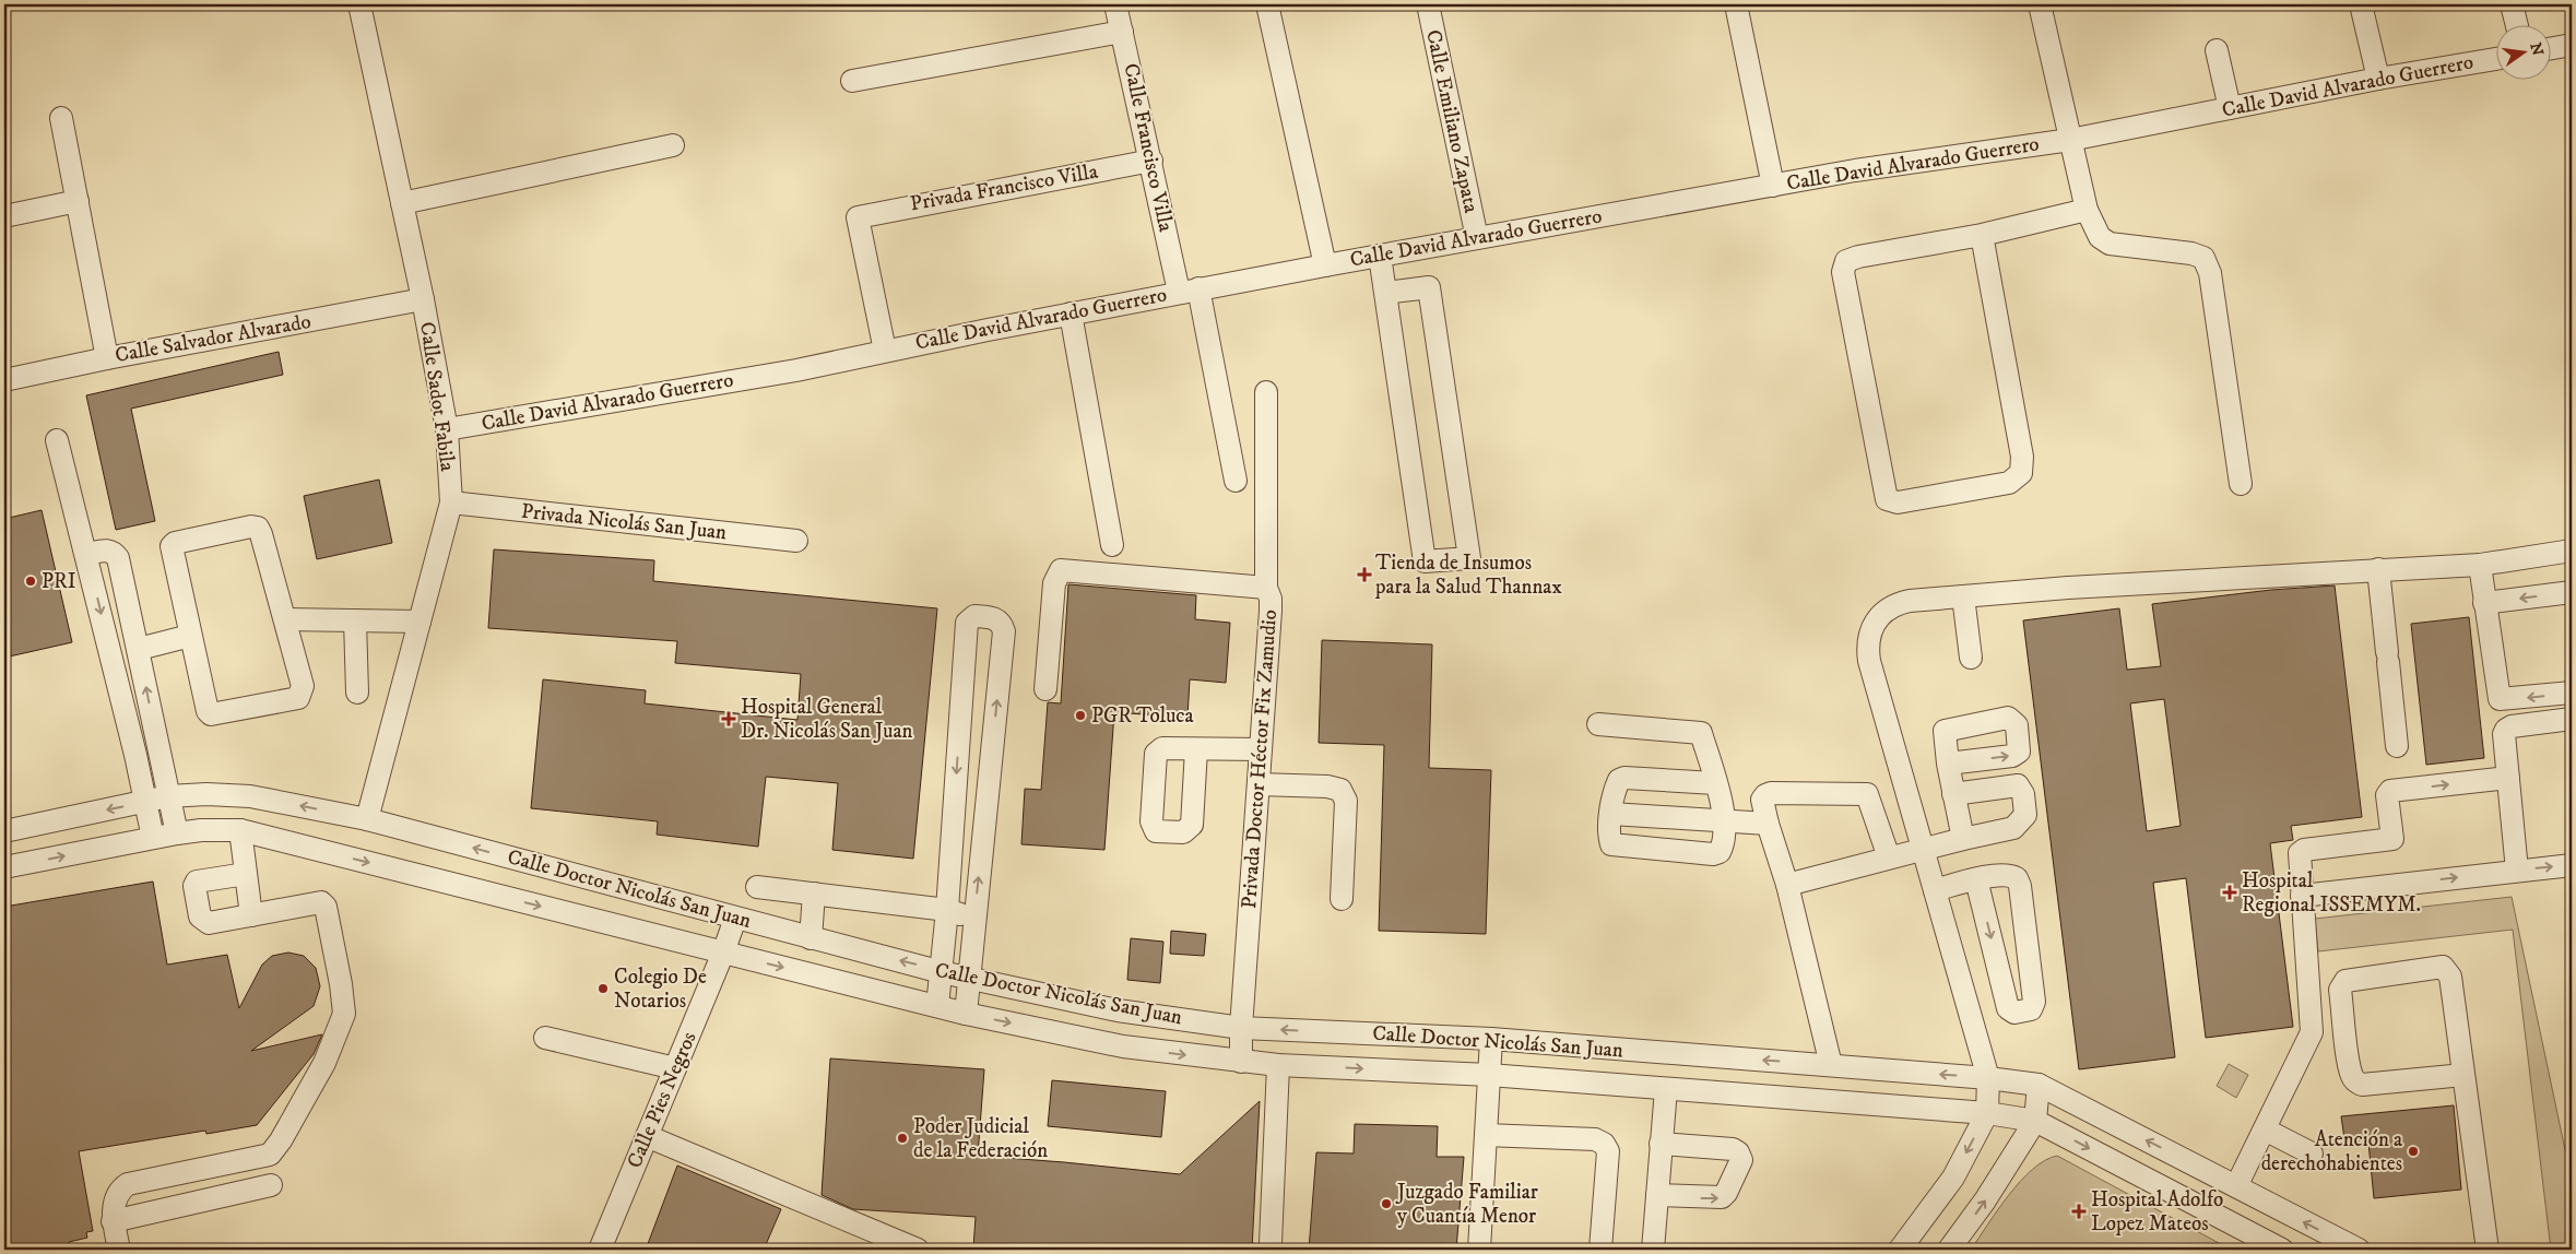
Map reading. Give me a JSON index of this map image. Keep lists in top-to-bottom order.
{
  "streets": {
    "street": [
      "Calle David Alvarado Guerrero",
      "Calle Emiliano Zapata",
      "Calle Francisco Villa",
      "Privada Francisco Villa",
      "Calle Salvador Alvarado",
      "Calle Sadot Fabila",
      "Privada Nicolás San Juan",
      "Privada Doctor Héctor Fix Zamudio",
      "Calle Doctor Nicolás San Juan",
      "Calle Pies Negros"
    ]
  },
  "crossings": [
    ["Calle David Alvarado Guerrero", "Calle Emiliano Zapata"],
    ["Calle David Alvarado Guerrero", "Calle Francisco Villa"],
    ["Calle David Alvarado Guerrero", "Privada Francisco Villa"],
    ["Calle David Alvarado Guerrero", "Calle Sadot Fabila"],
    ["Calle Francisco Villa", "Privada Francisco Villa"],
    ["Calle Salvador Alvarado", "Calle Sadot Fabila"],
    ["Calle Sadot Fabila", "Privada Nicolás San Juan"],
    ["Calle Sadot Fabila", "Calle Doctor Nicolás San Juan"],
    ["Privada Doctor Héctor Fix Zamudio", "Calle Doctor Nicolás San Juan"],
    ["Calle Doctor Nicolás San Juan", "Calle Pies Negros"]
  ],
  "places": {
    "health": [
      "Tienda de Insumos para la Salud Thannax",
      "Hospital General Dr. Nicolás San Juan",
      "Hospital Regional ISSEMYM.",
      "Hospital Adolfo Lopez Mateos"
    ],
    "other": [
      "PRI",
      "PGR Toluca",
      "Colegio De Notarios",
      "Poder Judicial de la Federación",
      "Atención a derechohabientes",
      "Juzgado Familiar y Cuantía Menor"
    ]
  },
  "north": "right"
}
